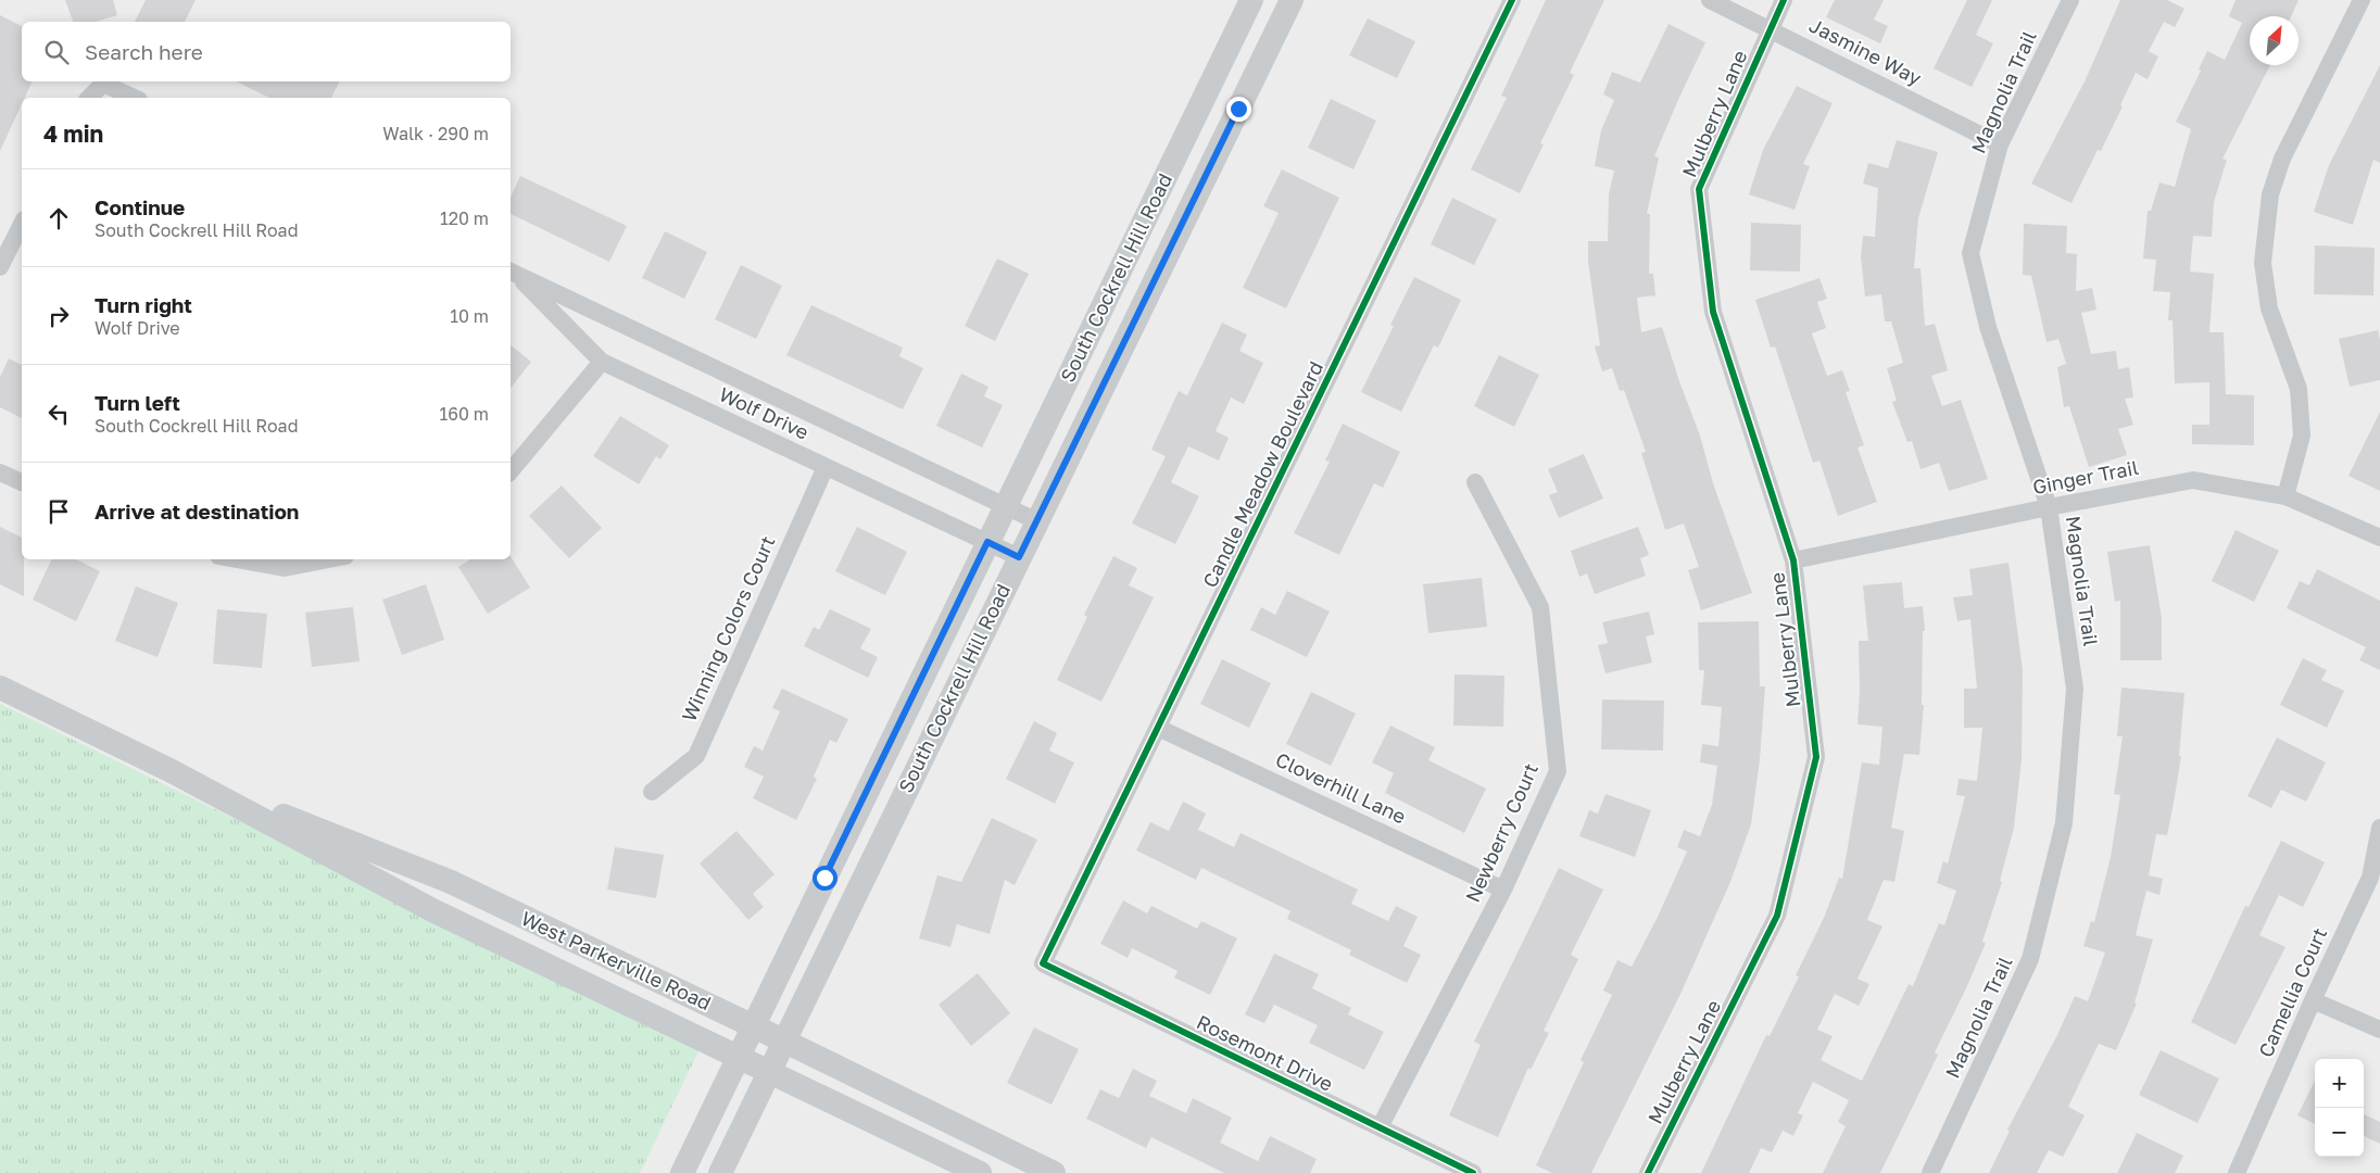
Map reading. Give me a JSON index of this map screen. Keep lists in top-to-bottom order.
{
  "streets": {
    "main road": ["South Cockrell Hill Road", "West Parkerville Road"],
    "street": [
      "Jasmine Way",
      "Magnolia Trail",
      "Mulberry Lane",
      "Wolf Drive",
      "Candle Meadow Boulevard",
      "Ginger Trail",
      "Winning Colors Court",
      "Cloverhill Lane",
      "Newberry Court",
      "Camellia Court",
      "Rosemont Drive"
    ]
  },
  "crossings": [
    ["Jasmine Way", "Magnolia Trail"],
    ["Jasmine Way", "Mulberry Lane"],
    ["Magnolia Trail", "Ginger Trail"],
    ["Mulberry Lane", "Ginger Trail"],
    ["South Cockrell Hill Road", "Wolf Drive"],
    ["South Cockrell Hill Road", "West Parkerville Road"],
    ["Wolf Drive", "Winning Colors Court"],
    ["Candle Meadow Boulevard", "Cloverhill Lane"],
    ["Candle Meadow Boulevard", "Rosemont Drive"],
    ["Cloverhill Lane", "Newberry Court"],
    ["Newberry Court", "Rosemont Drive"]
  ],
  "north": "top right",
  "page": {
    "search": "Search here",
    "heading": ["4 min", "Walk · 290 m"],
    "list": [
      ["Continue", "South Cockrell Hill Road", "120 m"],
      ["Turn right", "Wolf Drive", "10 m"],
      ["Turn left", "South Cockrell Hill Road", "160 m"],
      "Arrive at destination"
    ],
    "map_buttons": ["+", "−"]
  }
}
